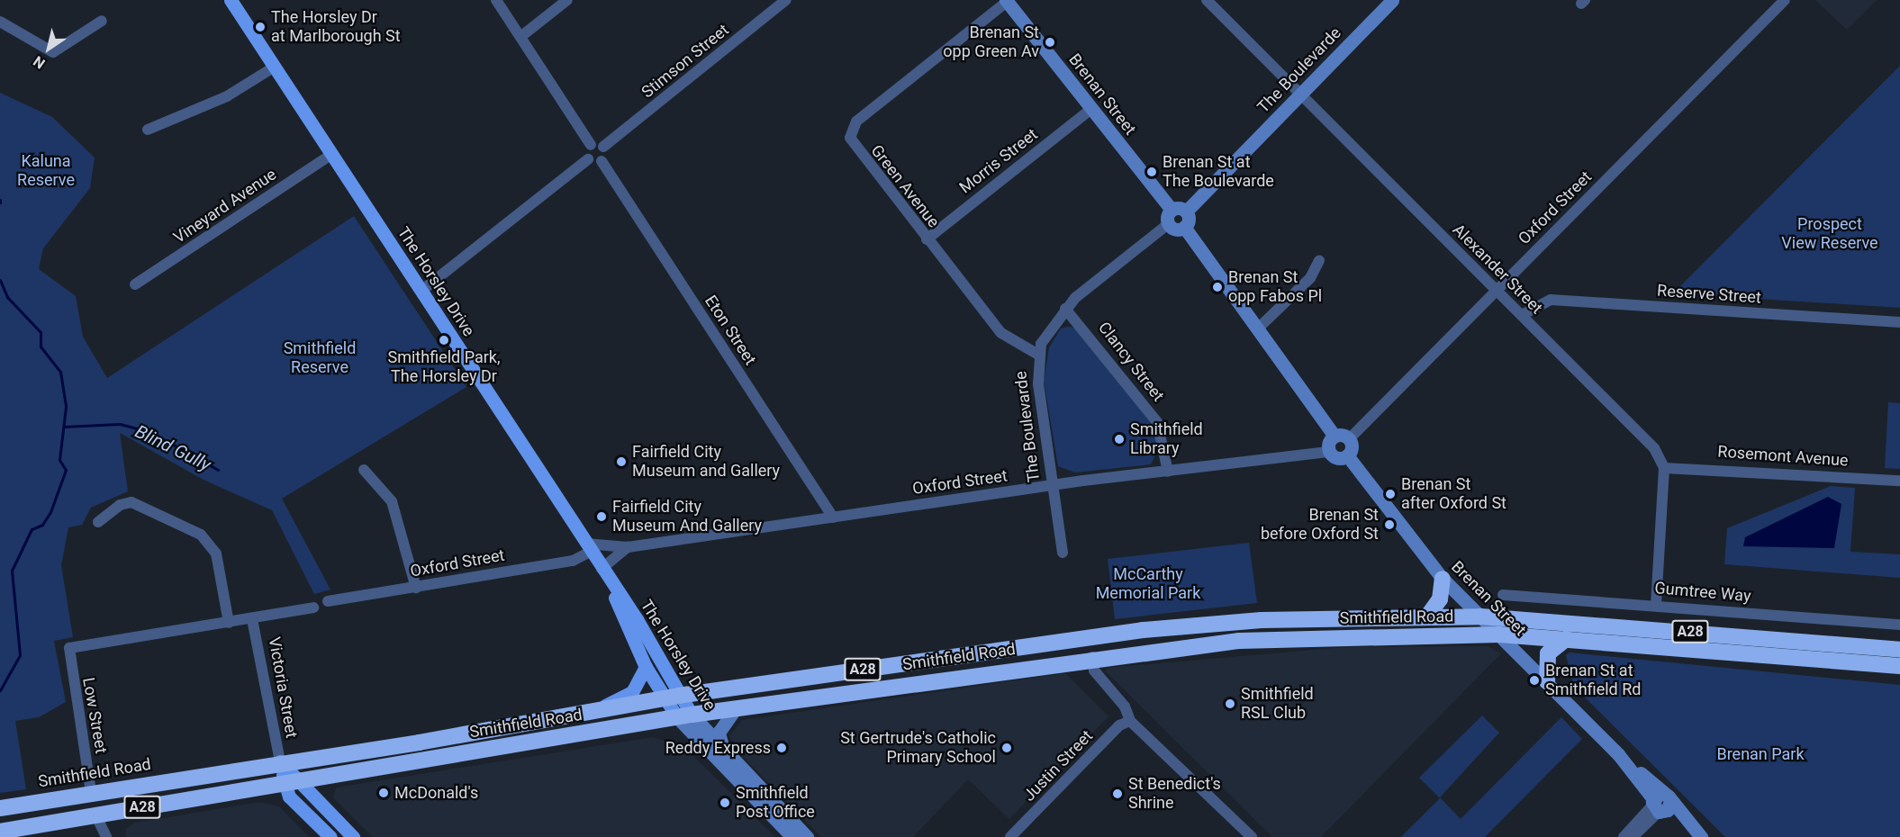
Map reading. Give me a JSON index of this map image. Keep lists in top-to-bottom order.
{
  "streets": {
    "highway": ["Smithfield Road", "A28"],
    "main road": ["The Horsley Drive", "Victoria Street"],
    "street": [
      "Stimson Street",
      "The Boulevarde",
      "Brenan Street",
      "Morris Street",
      "Green Avenue",
      "Vineyard Avenue",
      "Oxford Street",
      "Alexander Street",
      "Reserve Street",
      "Eton Street",
      "Clancy Street",
      "Rosemont Avenue",
      "Gumtree Way",
      "Low Street",
      "Justin Street"
    ]
  },
  "crossings": [
    ["The Boulevarde", "Green Avenue"],
    ["The Boulevarde", "Oxford Street"],
    ["The Boulevarde", "Alexander Street"],
    ["The Boulevarde", "Clancy Street"],
    ["Brenan Street", "Morris Street"],
    ["Brenan Street", "Green Avenue"],
    ["Brenan Street", "Smithfield Road"],
    ["Morris Street", "Green Avenue"],
    ["Vineyard Avenue", "The Horsley Drive"],
    ["Oxford Street", "Alexander Street"],
    ["Oxford Street", "The Horsley Drive"],
    ["Oxford Street", "Eton Street"],
    ["Oxford Street", "Clancy Street"],
    ["Alexander Street", "Reserve Street"],
    ["Alexander Street", "Rosemont Avenue"],
    ["The Horsley Drive", "Smithfield Road"],
    ["Smithfield Road", "Victoria Street"],
    ["Smithfield Road", "Low Street"]
  ],
  "water": ["Blind Gully"],
  "parks": [
    "Kaluna Reserve",
    "Prospect View Reserve",
    "Smithfield Reserve",
    "McCarthy Memorial Park",
    "Brenan Park"
  ],
  "places": [
    "The Horsley Dr at Marlborough St",
    "Brenan St opp Green Av",
    "Brenan St at The Boulevarde",
    "Brenan St opp Fabos Pl",
    "Smithfield Park, The Horsley Dr",
    "Smithfield Library",
    "Fairfield City Museum and Gallery",
    "Brenan St after Oxford St",
    "Fairfield City Museum And Gallery",
    "Brenan St before Oxford St",
    "Brenan St at Smithfield Rd",
    "Smithfield RSL Club",
    "Reddy Express",
    "St Gertrude's Catholic Primary School",
    "McDonald's",
    "St Benedict's Shrine",
    "Smithfield Post Office"
  ],
  "north": "bottom left"
}
